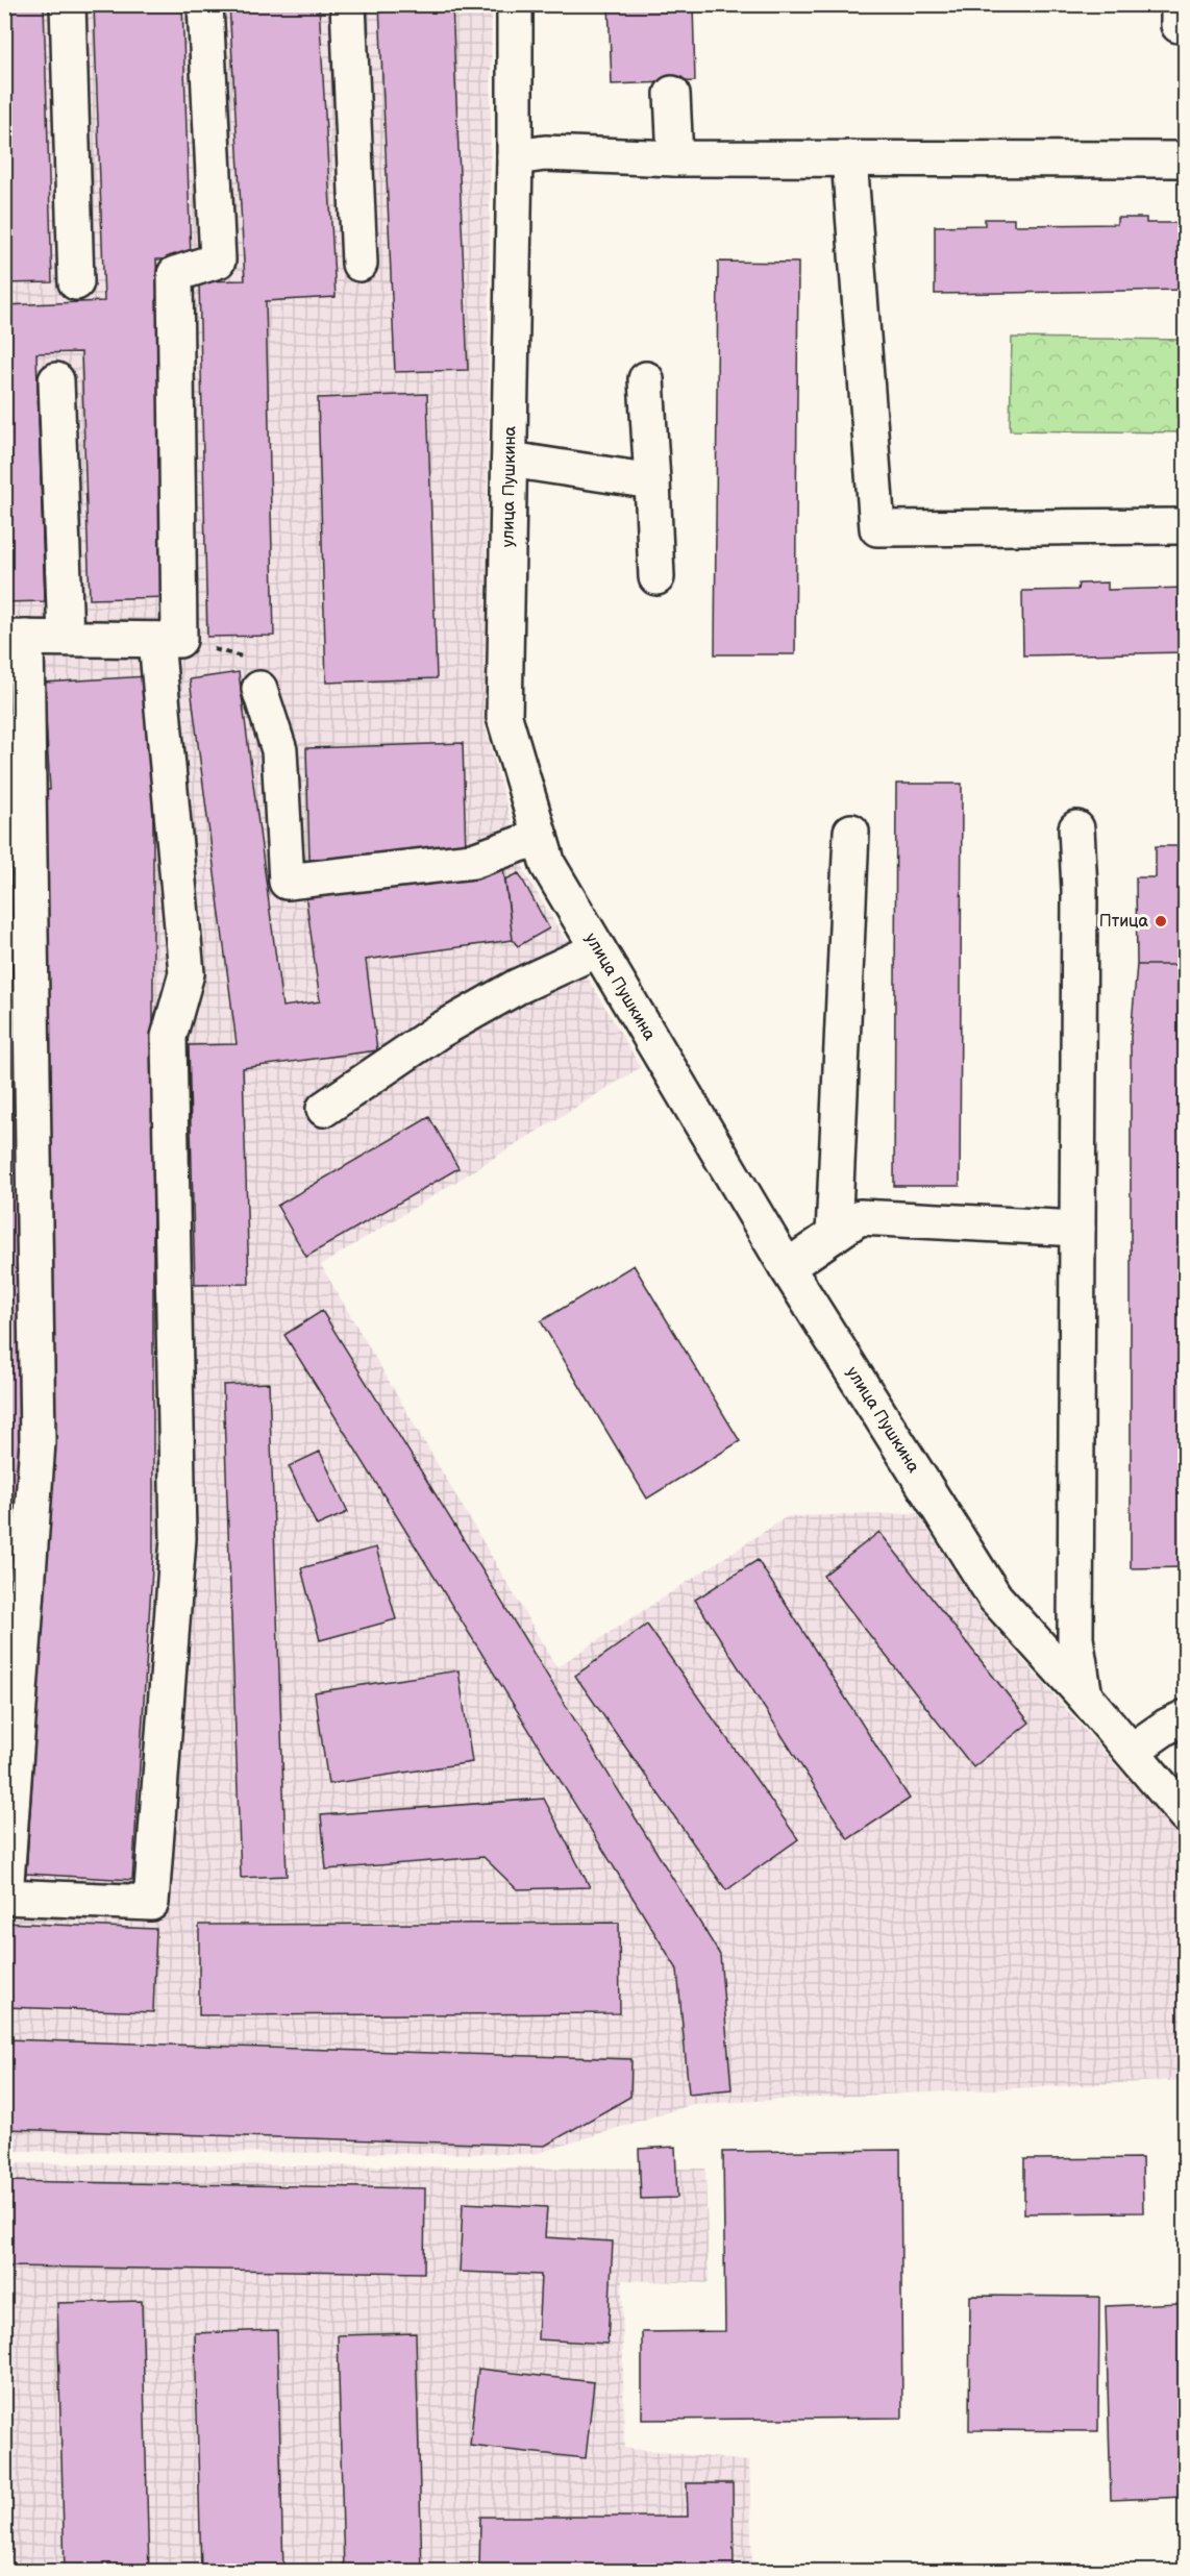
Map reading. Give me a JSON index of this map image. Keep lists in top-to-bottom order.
{
  "streets": {
    "street": ["улица Пушкина"]
  },
  "places": ["Птица"]
}
